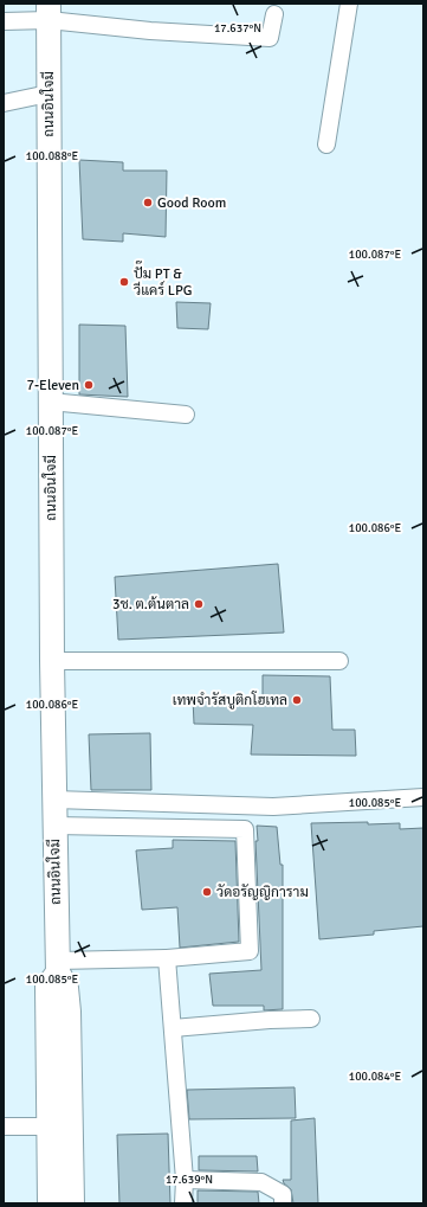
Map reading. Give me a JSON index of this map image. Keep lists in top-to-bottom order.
{
  "streets": {
    "main road": ["ถนนอินใจมี"]
  },
  "places": [
    "Good Room",
    "ปั๊ม PT & วีแคร์ LPG",
    "7-Eleven",
    "3ช. ต.ต้นตาล",
    "เทพจำรัสบูติกโฮเทล",
    "วัดอรัญญิการาม"
  ],
  "coordinates": [
    "17.637°N",
    "100.088°E",
    "100.087°E",
    "100.086°E",
    "100.085°E",
    "100.084°E",
    "17.639°N"
  ]
}
